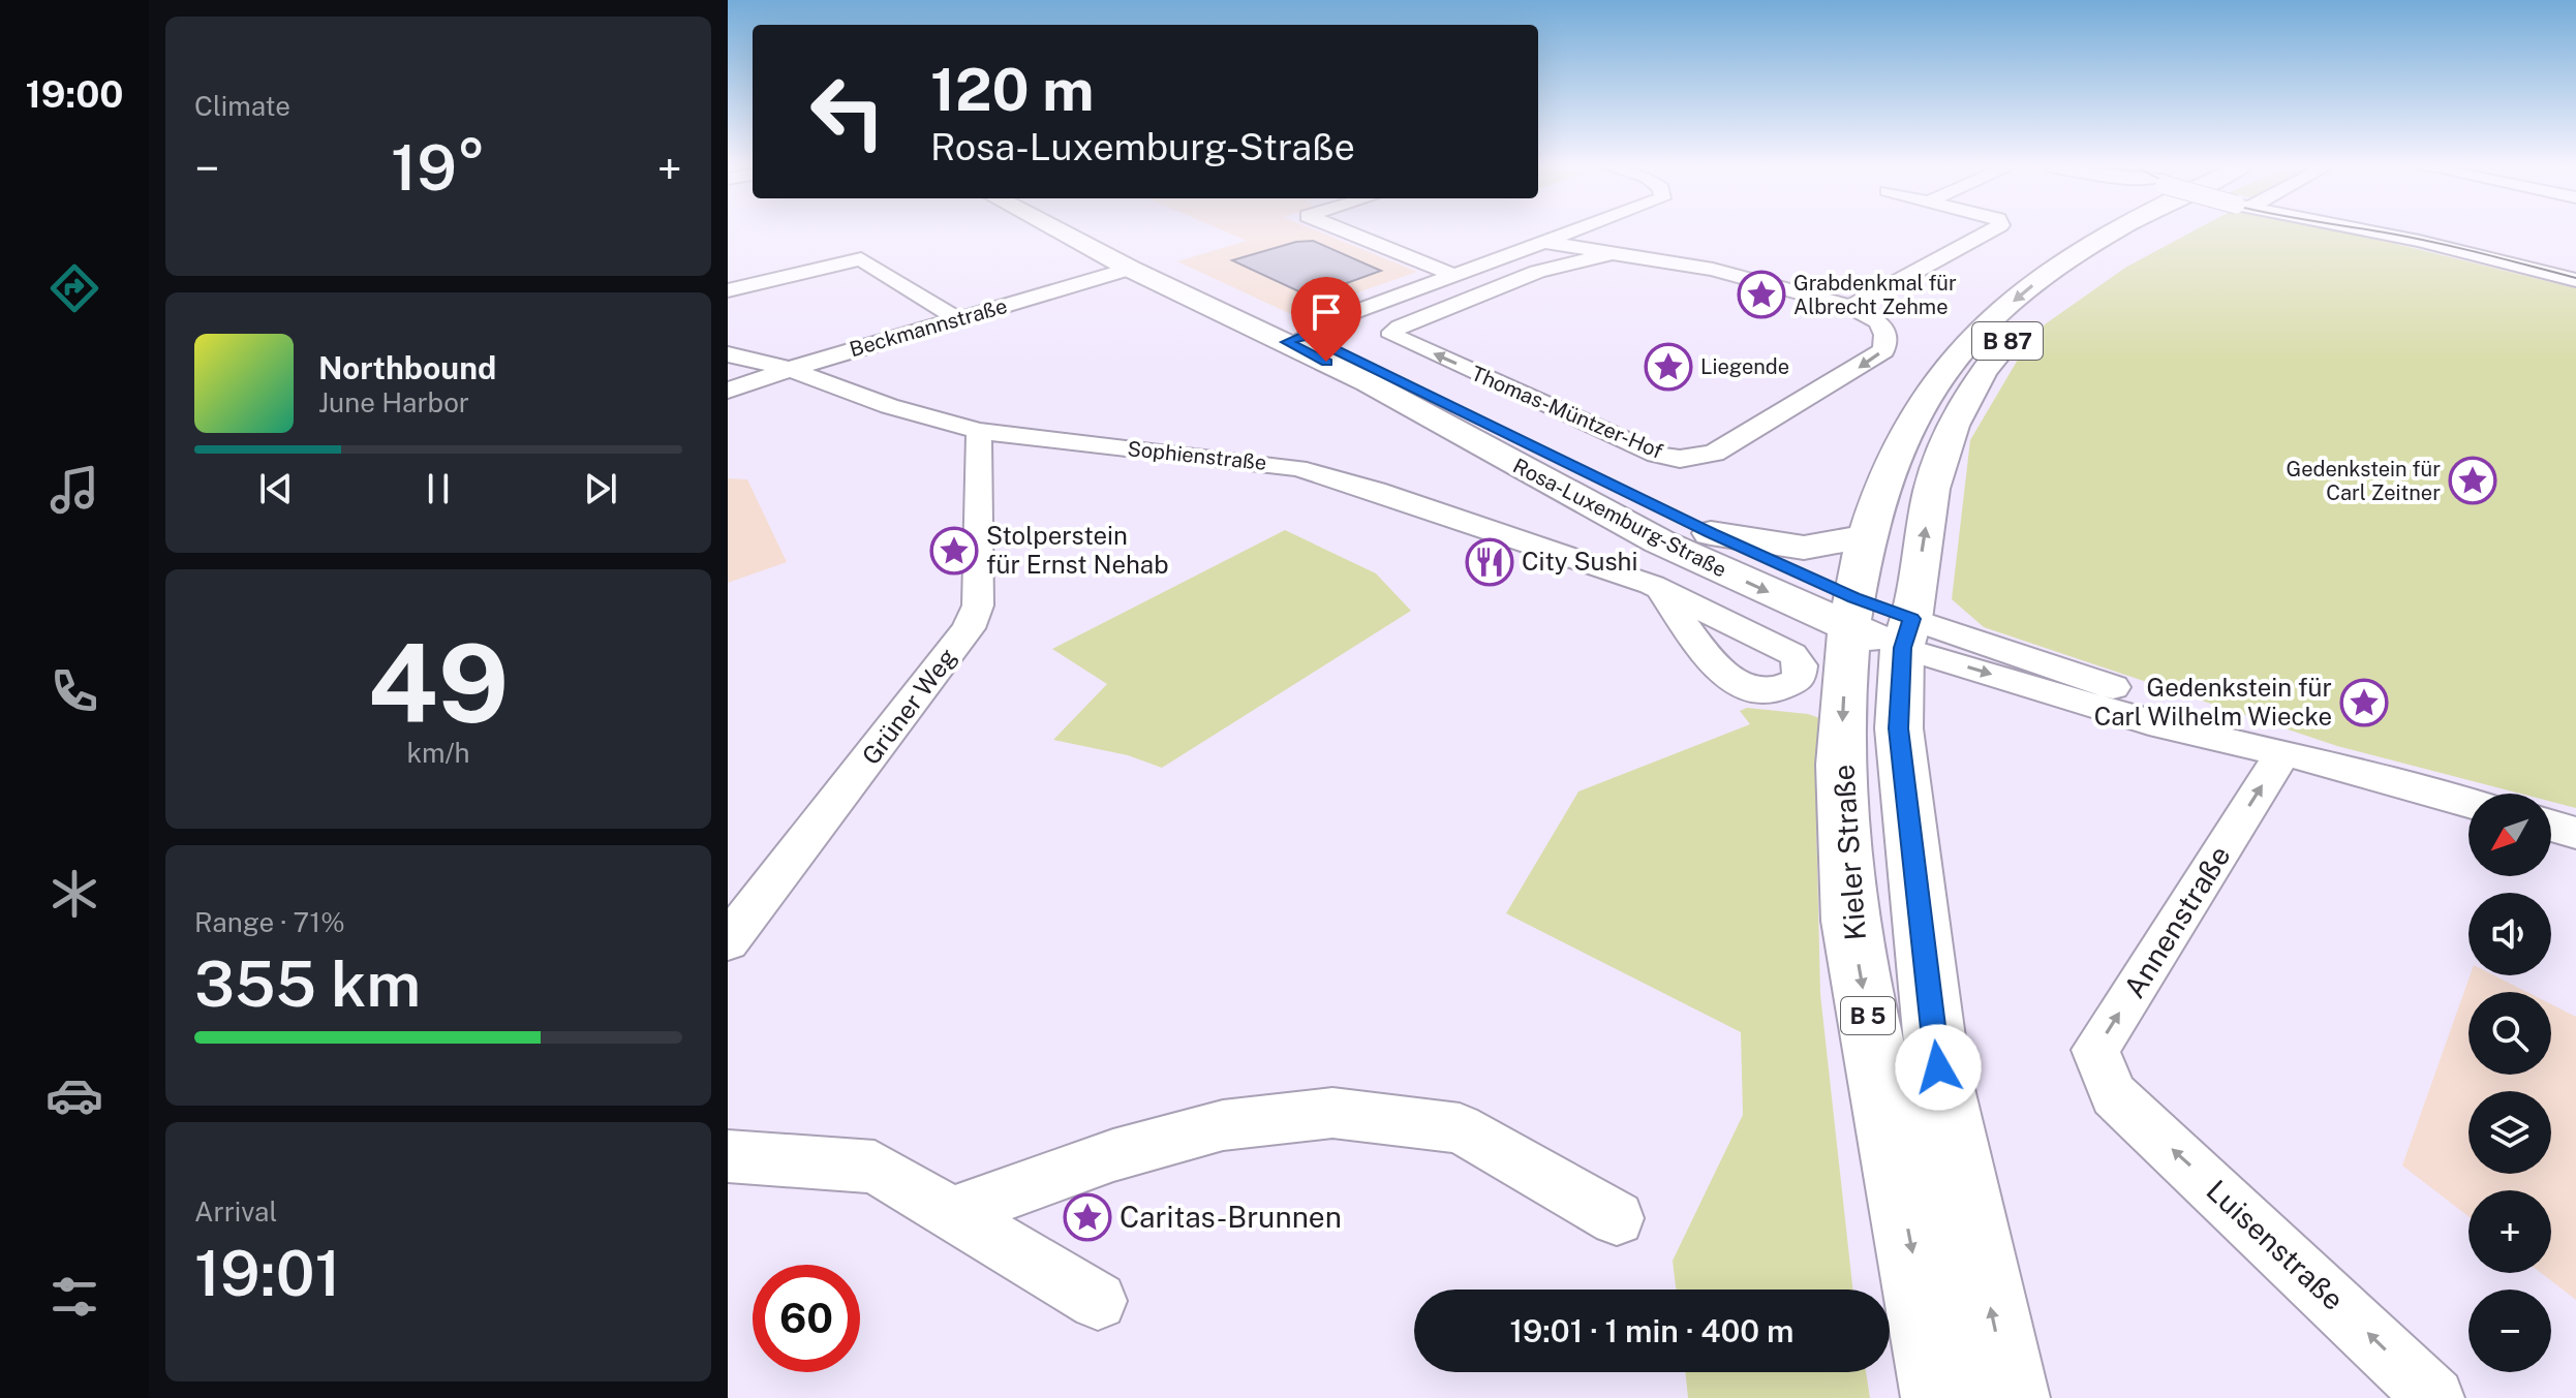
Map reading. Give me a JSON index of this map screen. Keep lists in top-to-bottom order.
{
  "streets": {
    "main road": [
      "B 87",
      "Rosa-Luxemburg-Straße",
      "Kieler Straße",
      "B 5"
    ],
    "street": [
      "Beckmannstraße",
      "Thomas-Müntzer-Hof",
      "Sophienstraße",
      "Grüner Weg",
      "Annenstraße",
      "Luisenstraße"
    ]
  },
  "crossings": [
    ["Beckmannstraße", "Sophienstraße"],
    ["Beckmannstraße", "Rosa-Luxemburg-Straße"],
    ["B 87", "Rosa-Luxemburg-Straße"],
    ["B 87", "Kieler Straße"],
    ["B 87", "B 5"],
    ["Sophienstraße", "Grüner Weg"],
    ["Rosa-Luxemburg-Straße", "Kieler Straße"],
    ["Rosa-Luxemburg-Straße", "B 5"],
    ["Annenstraße", "Luisenstraße"]
  ],
  "one_way": ["Annenstraße", "Luisenstraße"],
  "places": {
    "place": [
      "Grabdenkmal für Albrecht Zehme",
      "Liegende",
      "Gedenkstein für Carl Zeitner",
      "Stolperstein für Ernst Nehab",
      "Gedenkstein für Carl Wilhelm Wiecke",
      "Caritas-Brunnen"
    ],
    "restaurant": ["City Sushi"]
  },
  "north": "bottom left",
  "page": {
    "tabs": "19:00",
    "tile": [
      "Climate",
      ["49", "km/h"],
      ["Range · 71%", "355 km"],
      ["Arrival", "19:01"]
    ],
    "turn": ["120 m", "Rosa-Luxemburg-Straße"],
    "heat": ["−", "19°", "+"],
    "song": ["Northbound", "June Harbor"],
    "map_buttons": ["+", "−"],
    "limit": "60",
    "trip": "19:01 · 1 min · 400 m"
  }
}
